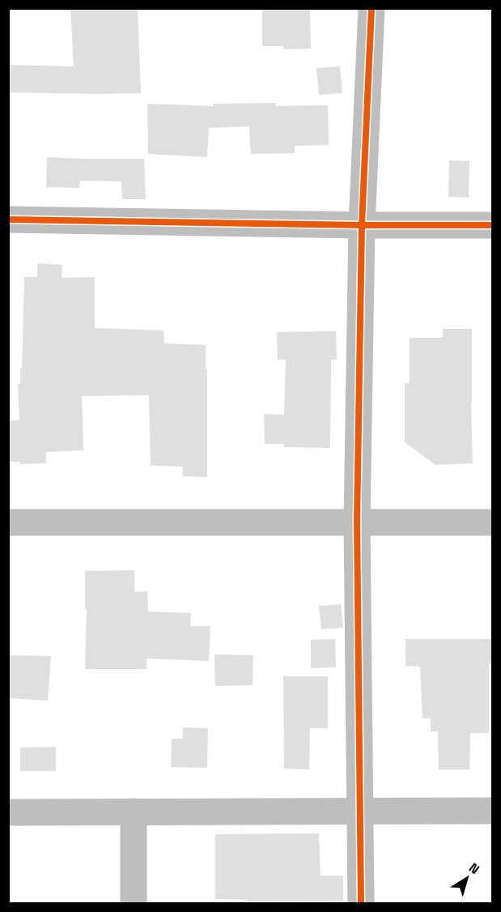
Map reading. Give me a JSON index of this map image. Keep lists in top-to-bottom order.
{
  "north": "top right"
}
